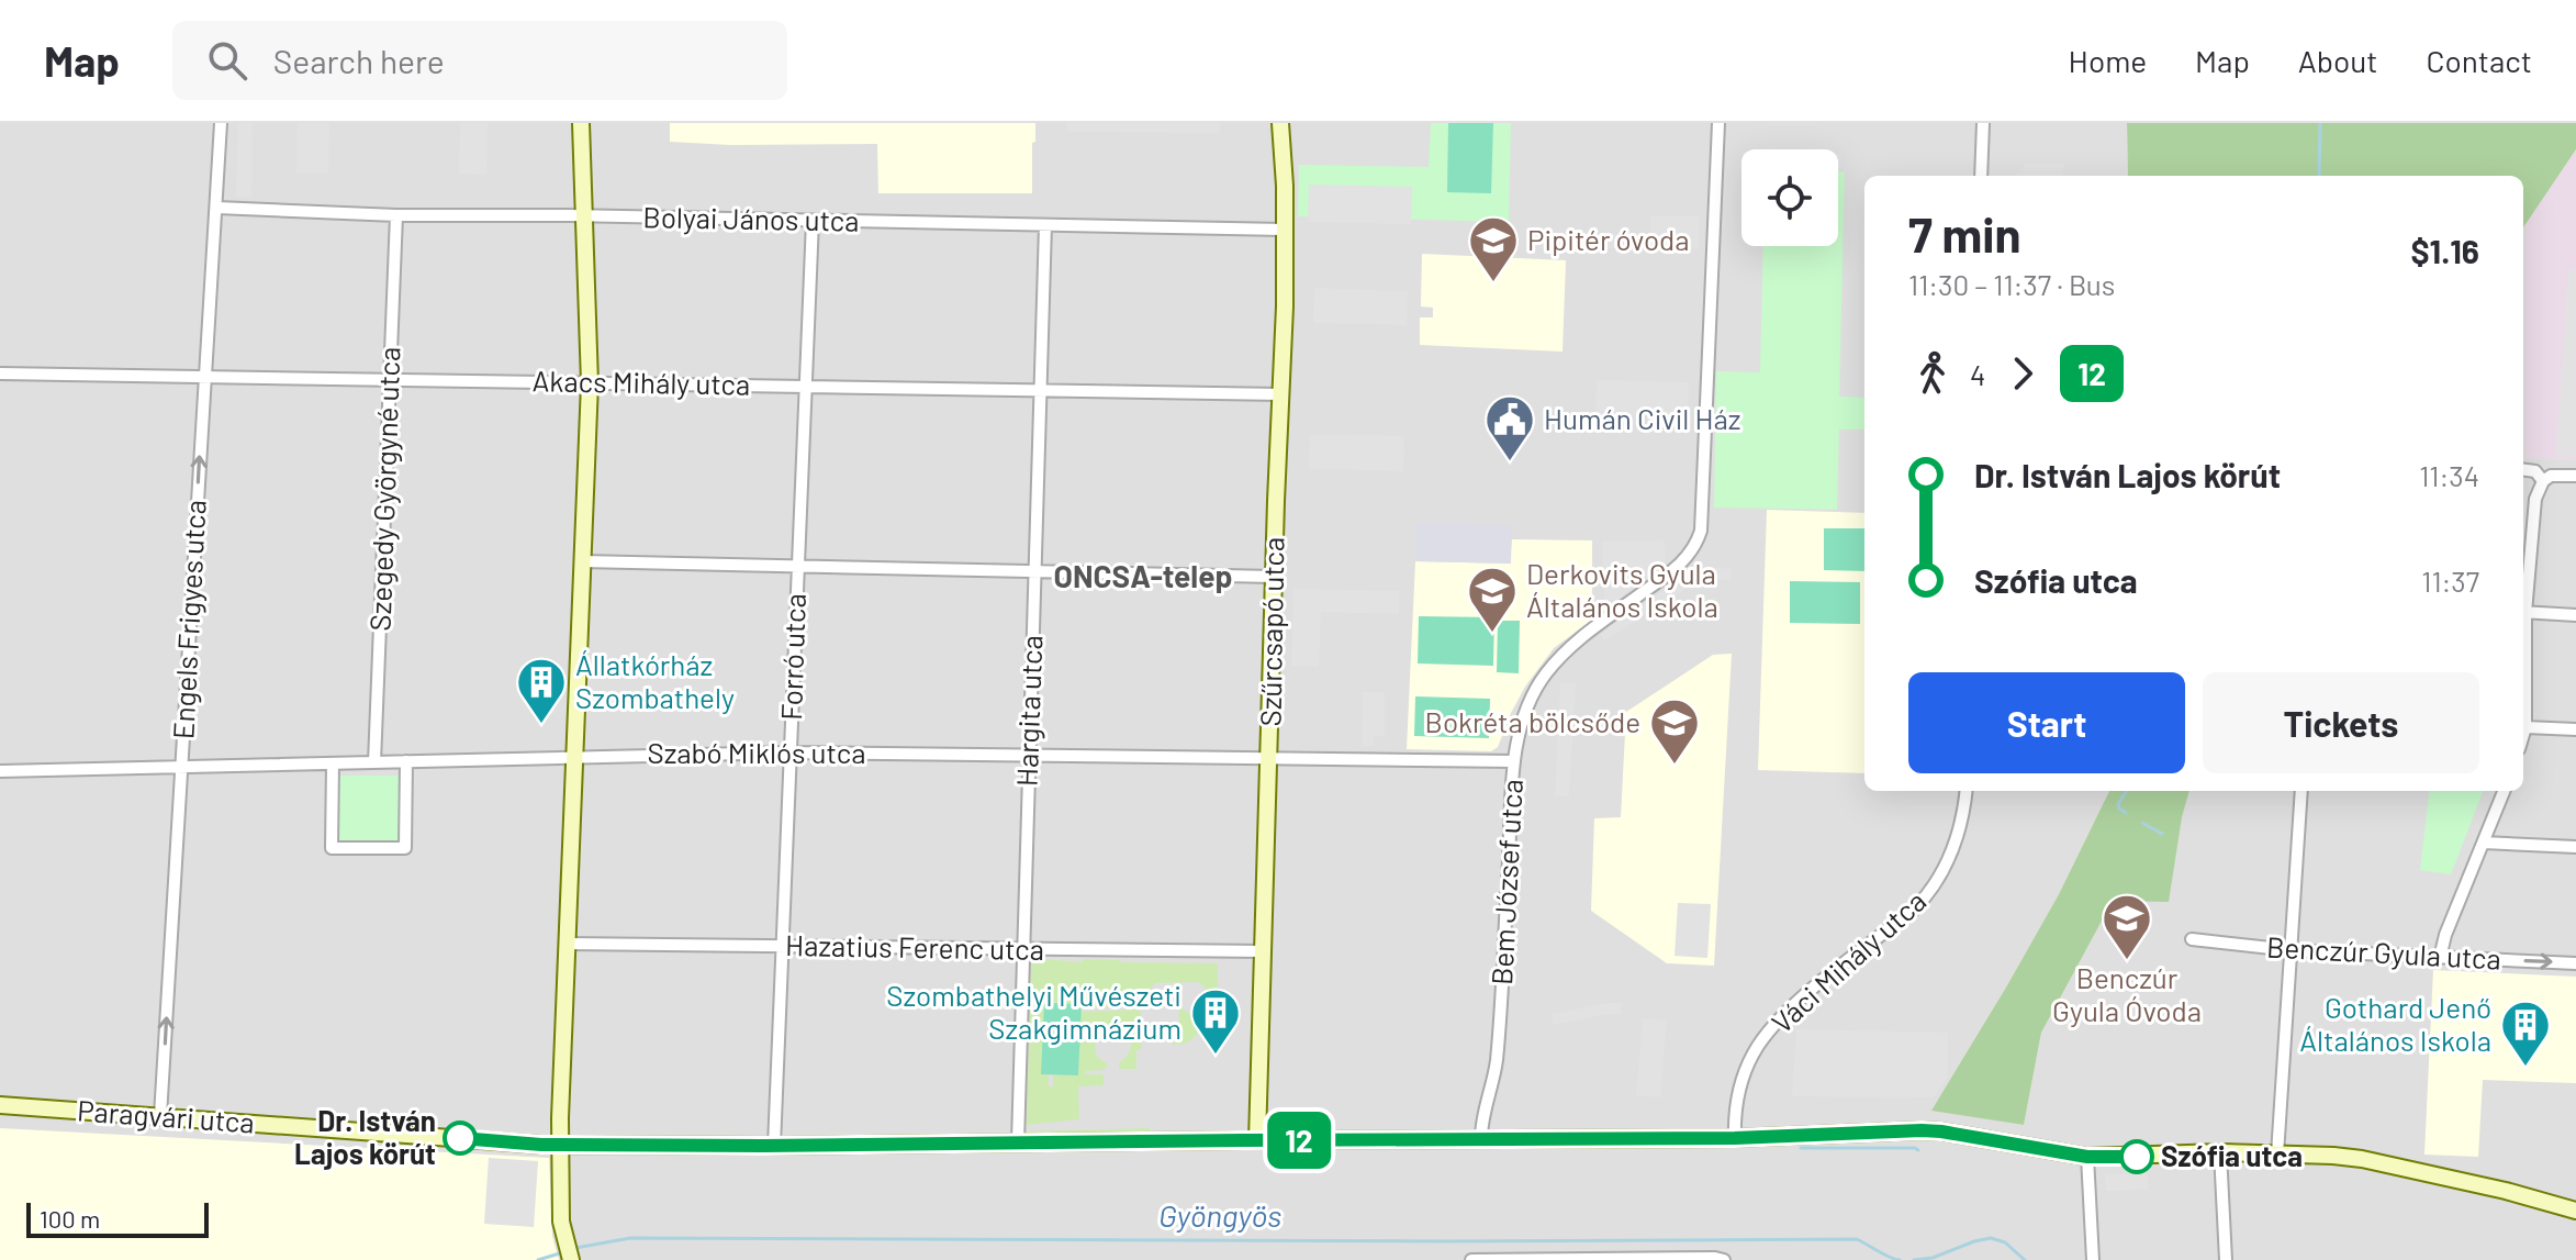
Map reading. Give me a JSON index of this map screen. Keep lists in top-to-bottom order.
{
  "streets": {
    "street": [
      "Bolyai János utca",
      "Akacs Mihály utca",
      "Szegedy Györgyné utca",
      "Engels Frigyes utca",
      "Szűrcsapó utca",
      "Forró utca",
      "Hargita utca",
      "Szabó Miklós utca",
      "Bem József utca",
      "Hazatius Ferenc utca",
      "Benczúr Gyula utca",
      "Váci Mihály utca",
      "Paragvári utca"
    ]
  },
  "crossings": [
    ["Bolyai János utca", "Szegedy Györgyné utca"],
    ["Bolyai János utca", "Engels Frigyes utca"],
    ["Bolyai János utca", "Szűrcsapó utca"],
    ["Bolyai János utca", "Forró utca"],
    ["Bolyai János utca", "Hargita utca"],
    ["Akacs Mihály utca", "Szegedy Györgyné utca"],
    ["Akacs Mihály utca", "Engels Frigyes utca"],
    ["Akacs Mihály utca", "Szűrcsapó utca"],
    ["Akacs Mihály utca", "Forró utca"],
    ["Akacs Mihály utca", "Hargita utca"],
    ["Szegedy Györgyné utca", "Szabó Miklós utca"],
    ["Engels Frigyes utca", "Szabó Miklós utca"],
    ["Engels Frigyes utca", "Paragvári utca"],
    ["Szűrcsapó utca", "Szabó Miklós utca"],
    ["Szűrcsapó utca", "Hazatius Ferenc utca"],
    ["Szűrcsapó utca", "Paragvári utca"],
    ["Forró utca", "Szabó Miklós utca"],
    ["Forró utca", "Hazatius Ferenc utca"],
    ["Forró utca", "Paragvári utca"],
    ["Hargita utca", "Szabó Miklós utca"],
    ["Hargita utca", "Hazatius Ferenc utca"],
    ["Hargita utca", "Paragvári utca"],
    ["Szabó Miklós utca", "Bem József utca"],
    ["Bem József utca", "Paragvári utca"],
    ["Váci Mihály utca", "Paragvári utca"]
  ],
  "one_way": ["Engels Frigyes utca", "Benczúr Gyula utca"],
  "districts": ["ONCSA-telep"],
  "water": ["Gyöngyös"],
  "places": {
    "school or university": [
      "Pipitér óvoda",
      "Derkovits Gyula Általános Iskola",
      "Bokréta bölcsőde",
      "Benczúr Gyula Óvoda"
    ],
    "public building": ["Humán Civil Ház"],
    "building": ["Állatkórház Szombathely", "Szombathelyi Művészeti Szakgimnázium", "Gothard Jenő Általános Iskola"],
    "other": ["Dr. István Lajos körút", "Szófia utca"]
  },
  "lines": ["bus line 12"],
  "scale_bar": "100 m",
  "page": {
    "header": "Map",
    "search": "Search here",
    "nav": [
      "Home",
      "Map",
      "About",
      "Contact"
    ],
    "on_map": "12",
    "heading": ["7 min", "11:30 – 11:37 · Bus", "$1.16"],
    "legs": ["4", "12"],
    "list": [
      {
        "name": "Dr. István Lajos körút",
        "value": "11:34"
      },
      {
        "name": "Szófia utca",
        "value": "11:37"
      }
    ],
    "buttons": ["Start", "Tickets"],
    "scale": "100 m"
  }
}
